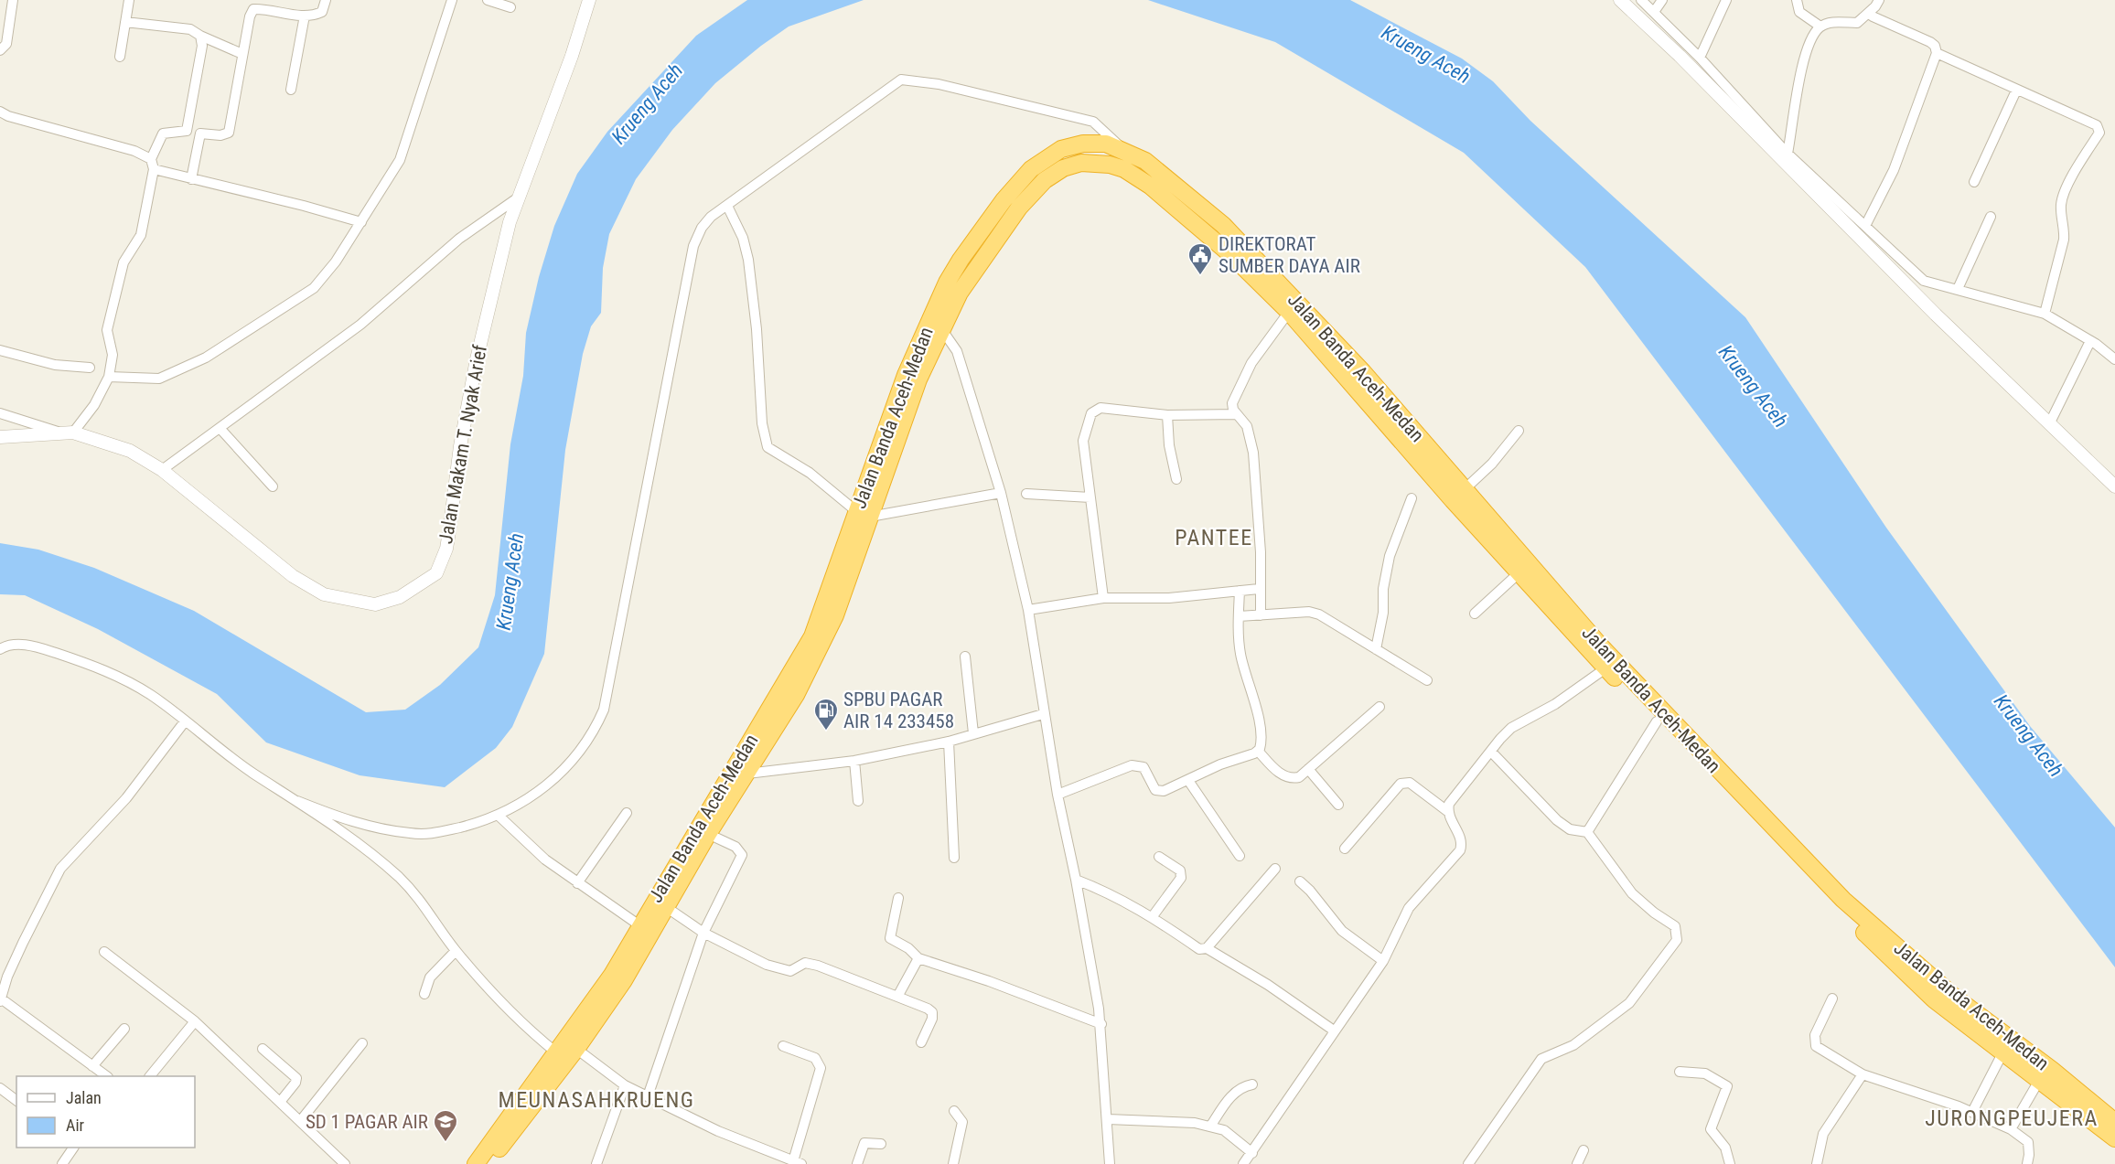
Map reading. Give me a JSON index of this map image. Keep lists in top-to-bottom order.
{
  "streets": {
    "highway": ["Jalan Banda Aceh-Medan"],
    "street": ["Jalan Makam T. Nyak Arief"]
  },
  "districts": ["PANTEE", "MEUNASAHKRUENG", "JURONGPEUJERA"],
  "water": ["Krueng Aceh"],
  "places": {
    "public building": ["DIREKTORAT SUMBER DAYA AIR"],
    "fuel station": ["SPBU PAGAR AIR 14 233458"],
    "school or university": ["SD 1 PAGAR AIR"]
  },
  "legend": ["Jalan", "Air"]
}
